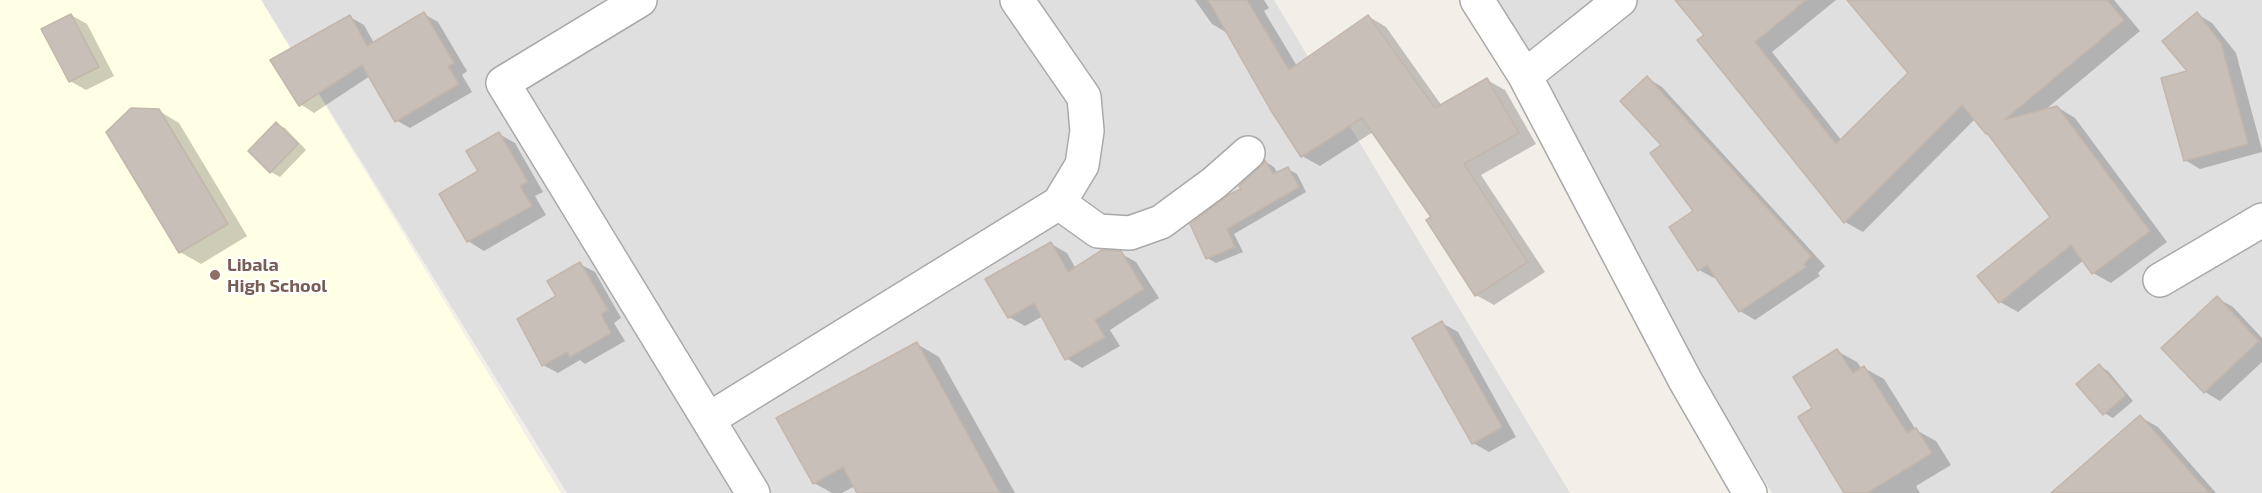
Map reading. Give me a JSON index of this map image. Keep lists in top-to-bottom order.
{
  "places": ["Libala High School"]
}
